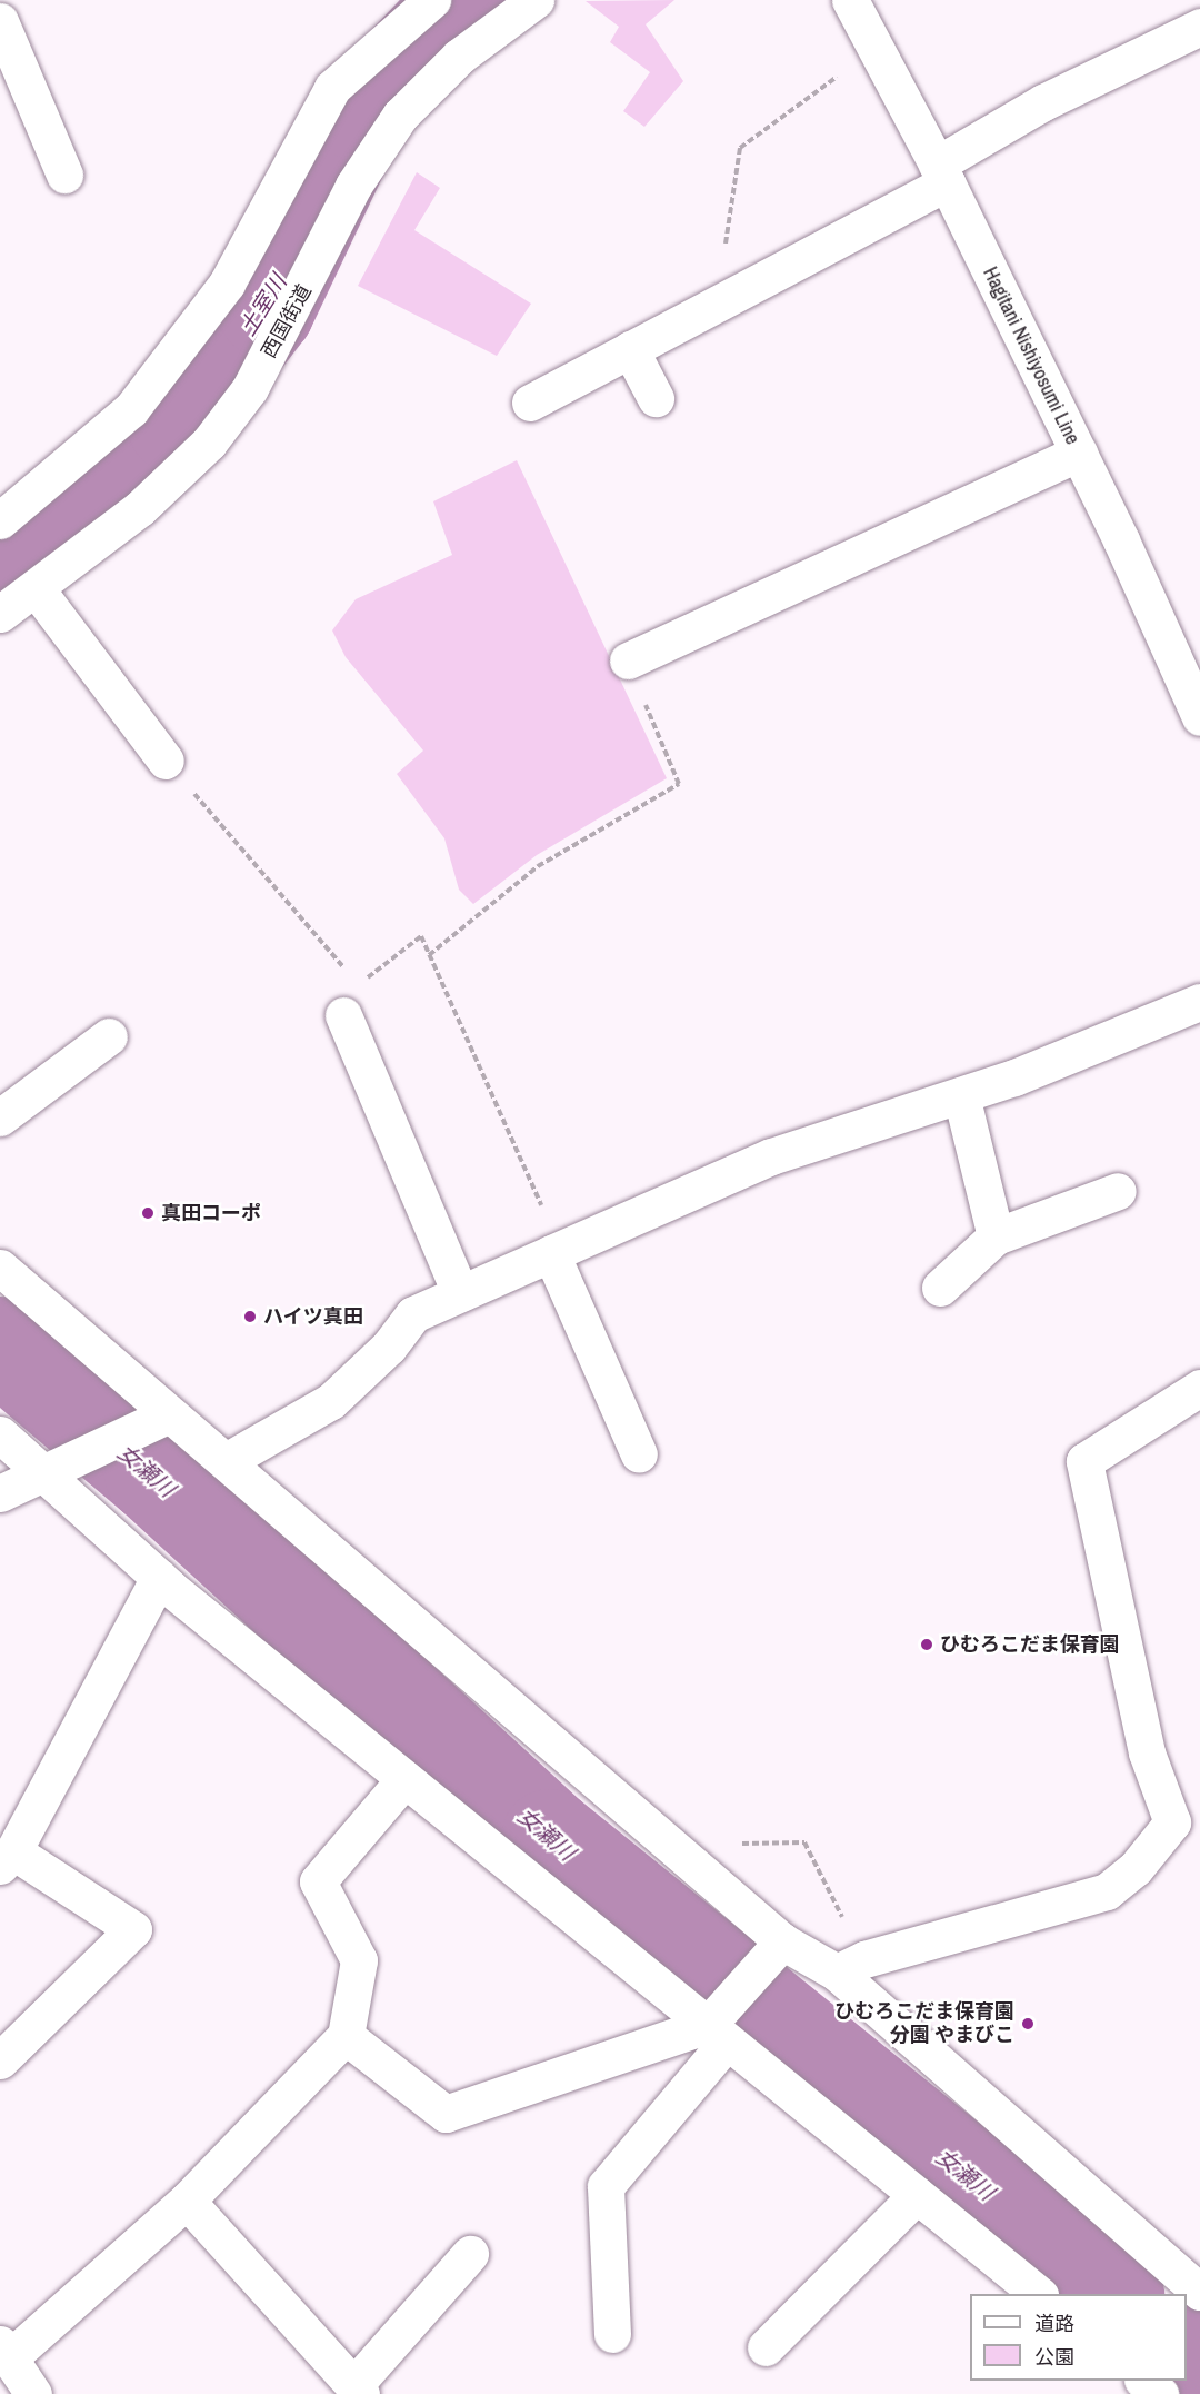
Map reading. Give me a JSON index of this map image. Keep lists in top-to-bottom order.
{
  "streets": {
    "street": ["西国街道", "Hagitani Nishiyosumi Line"]
  },
  "water": ["土室川", "女瀬川"],
  "places": [
    "真田コーポ",
    "ハイツ真田",
    "ひむろこだま保育園",
    "ひむろこだま保育園 分園 やまびこ"
  ],
  "legend": ["道路", "公園"]
}
